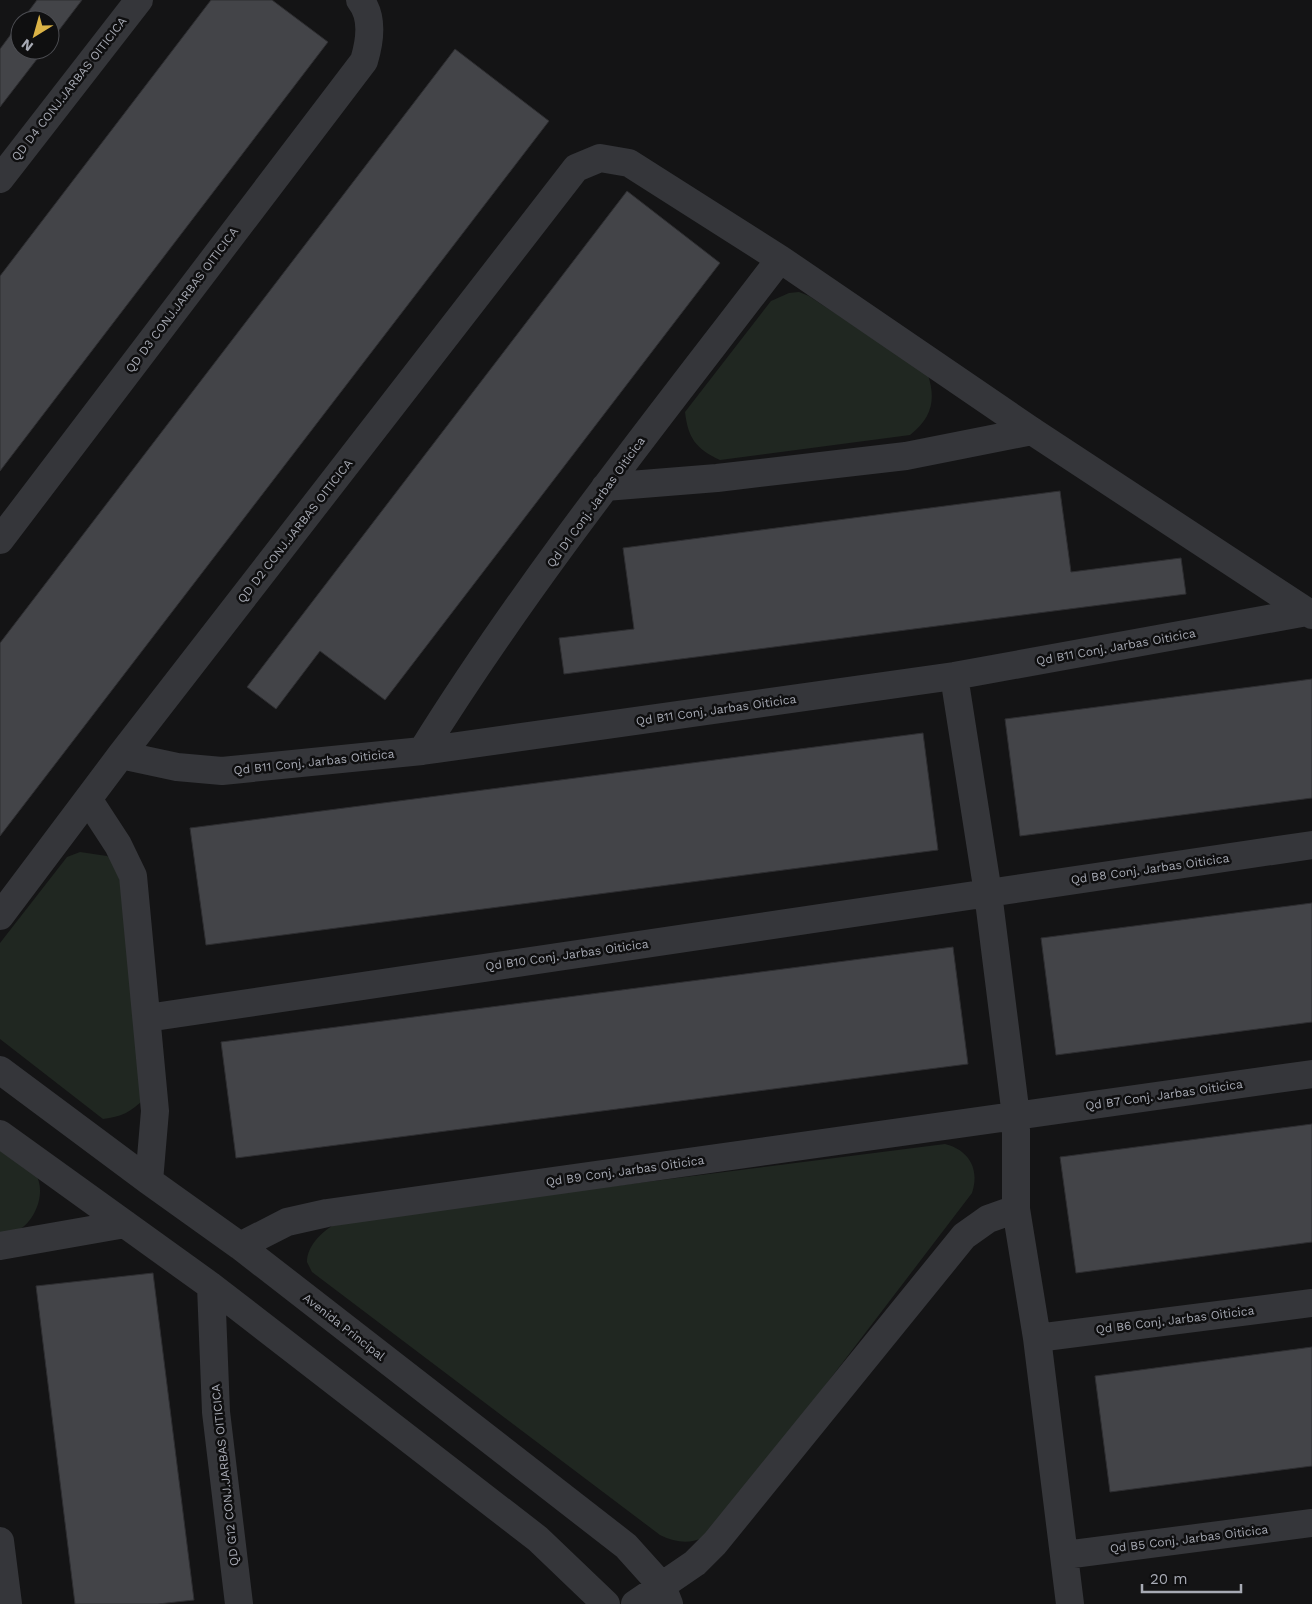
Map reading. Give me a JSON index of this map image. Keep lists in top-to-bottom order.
{
  "streets": {
    "street": [
      "QD D4 CONJ.JARBAS OITICICA",
      "QD D3 CONJ.JARBAS OITICICA",
      "Qd D1 Conj. Jarbas Oiticica",
      "QD D2 CONJ.JARBAS OITICICA",
      "Qd B11 Conj. Jarbas Oiticica",
      "Qd B8 Conj. Jarbas Oiticica",
      "Qd B10 Conj. Jarbas Oiticica",
      "Qd B7 Conj. Jarbas Oiticica",
      "Qd B9 Conj. Jarbas Oiticica",
      "Qd B6 Conj. Jarbas Oiticica",
      "Avenida Principal",
      "QD G12 CONJ.JARBAS OITICICA",
      "Qd B5 Conj. Jarbas Oiticica"
    ]
  },
  "crossings": [
    ["Qd D1 Conj. Jarbas Oiticica", "QD D2 CONJ.JARBAS OITICICA"],
    ["Qd D1 Conj. Jarbas Oiticica", "Qd B11 Conj. Jarbas Oiticica"],
    ["QD D2 CONJ.JARBAS OITICICA", "Qd B11 Conj. Jarbas Oiticica"],
    ["Qd B8 Conj. Jarbas Oiticica", "Qd B10 Conj. Jarbas Oiticica"],
    ["Qd B7 Conj. Jarbas Oiticica", "Qd B9 Conj. Jarbas Oiticica"],
    ["Qd B9 Conj. Jarbas Oiticica", "Avenida Principal"]
  ],
  "scale_bar": "20 m",
  "north": "bottom left"
}
